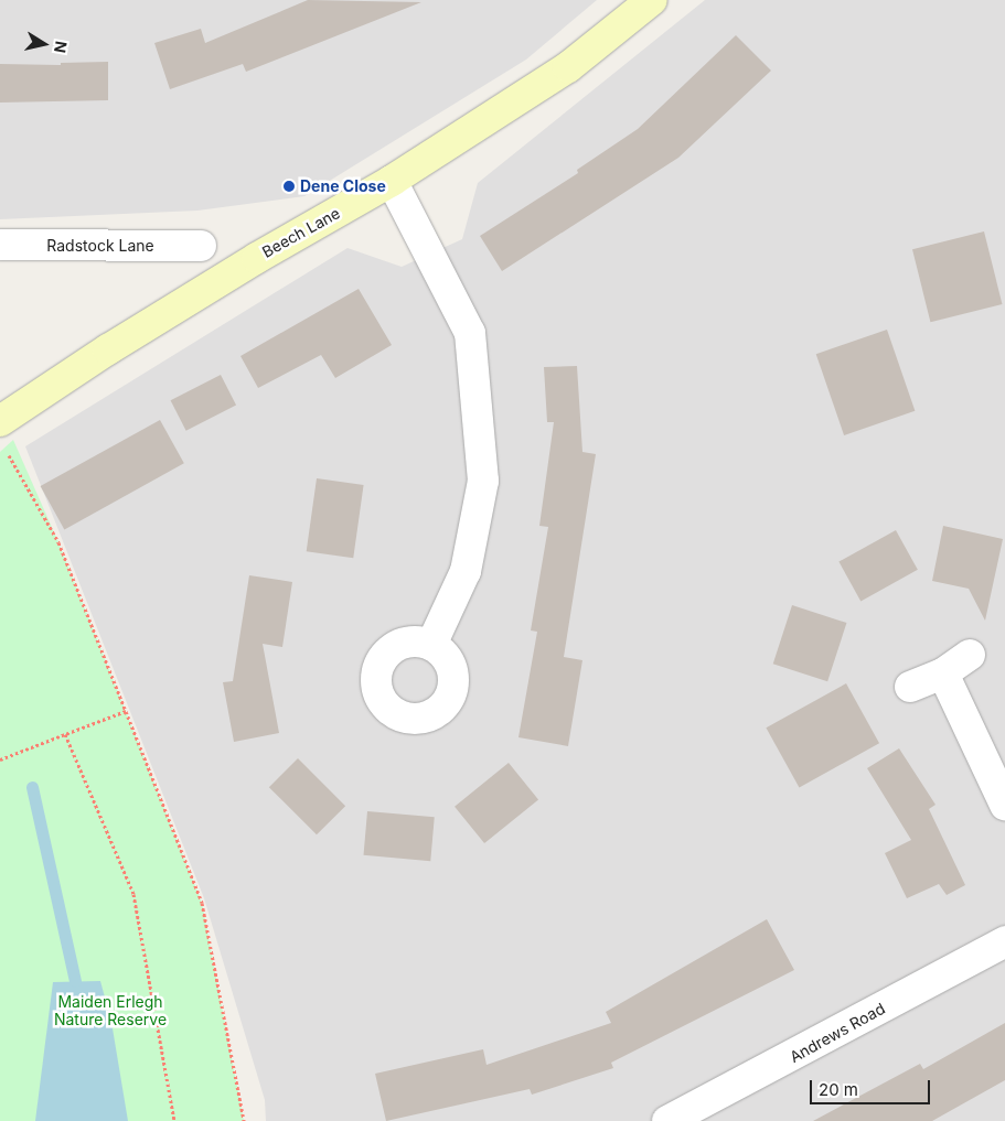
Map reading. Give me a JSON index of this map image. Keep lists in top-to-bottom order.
{
  "streets": {
    "street": ["Beech Lane", "Radstock Lane", "Andrews Road"]
  },
  "parks": ["Maiden Erlegh Nature Reserve"],
  "places": ["Dene Close"],
  "scale_bar": "20 m",
  "north": "right"
}
